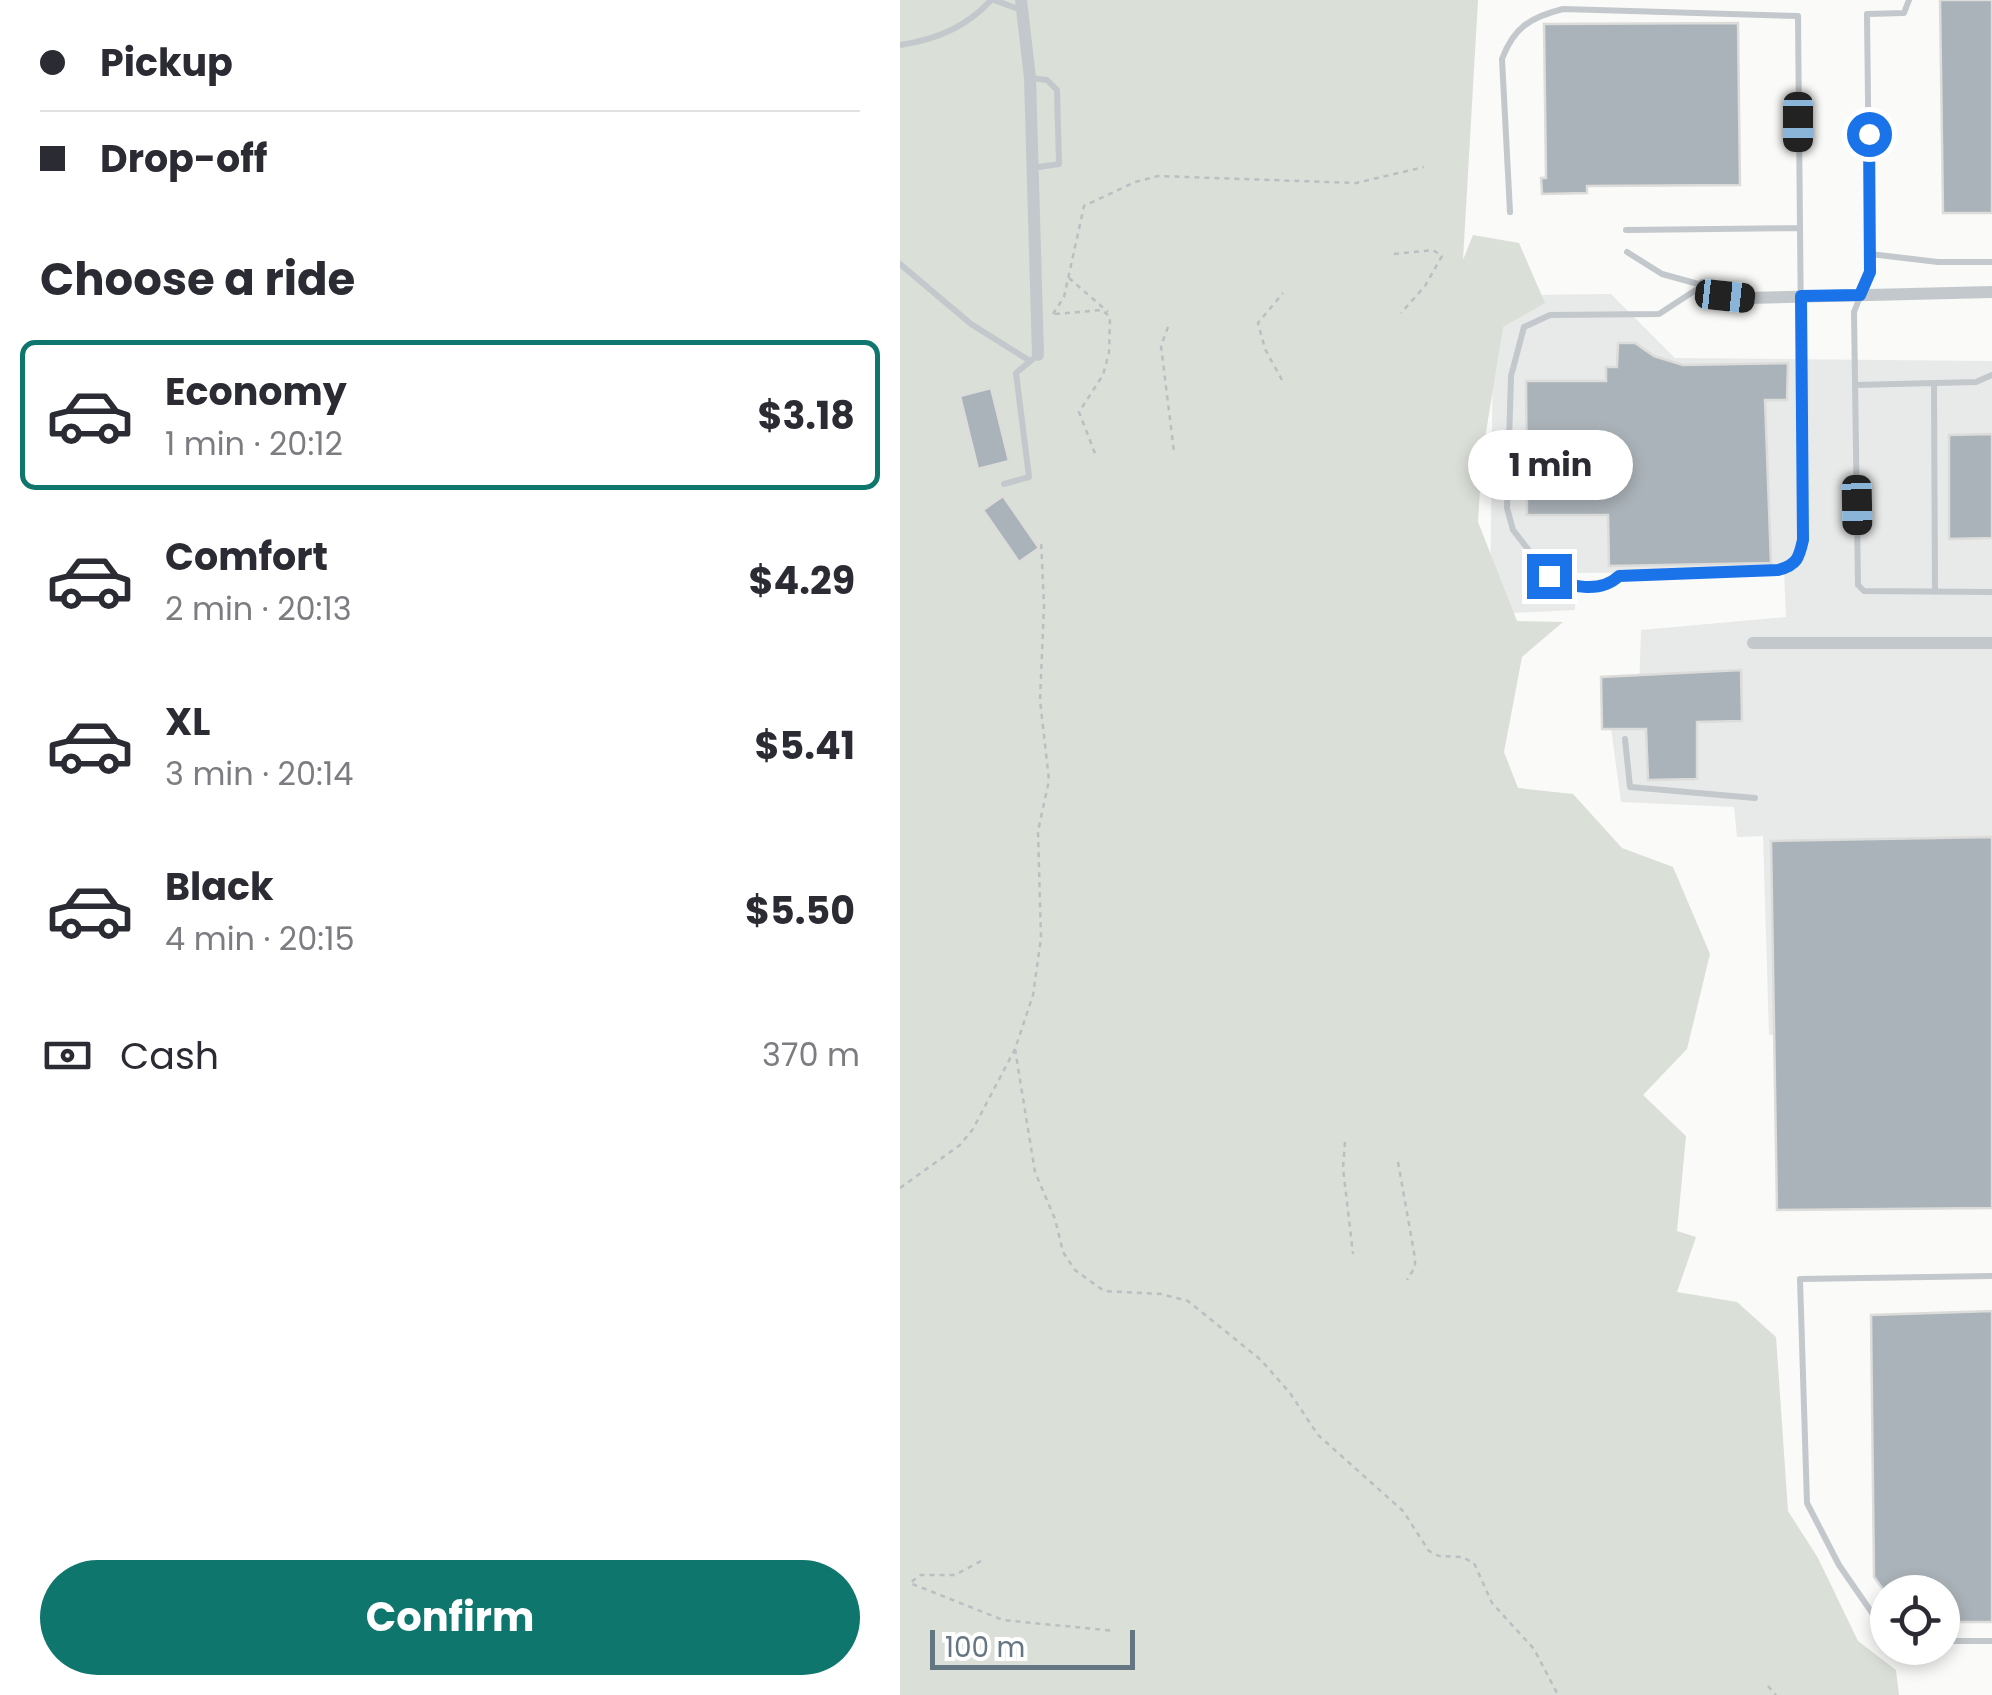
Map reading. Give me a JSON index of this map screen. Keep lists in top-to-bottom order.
{
  "scale_bar": "100 m",
  "page": {
    "banner": ["Pickup", "Drop-off"],
    "heading": "Choose a ride",
    "list": [
      {
        "name": "Economy",
        "note": "1 min · 20:12",
        "value": "$3.18"
      },
      {
        "name": "Comfort",
        "note": "2 min · 20:13",
        "value": "$4.29"
      },
      {
        "name": "XL",
        "note": "3 min · 20:14",
        "value": "$5.41"
      },
      {
        "name": "Black",
        "note": "4 min · 20:15",
        "value": "$5.50"
      }
    ],
    "bubble": "1 min",
    "pay": ["Cash", "370 m"],
    "buttons": "Confirm",
    "scale": "100 m"
  }
}
